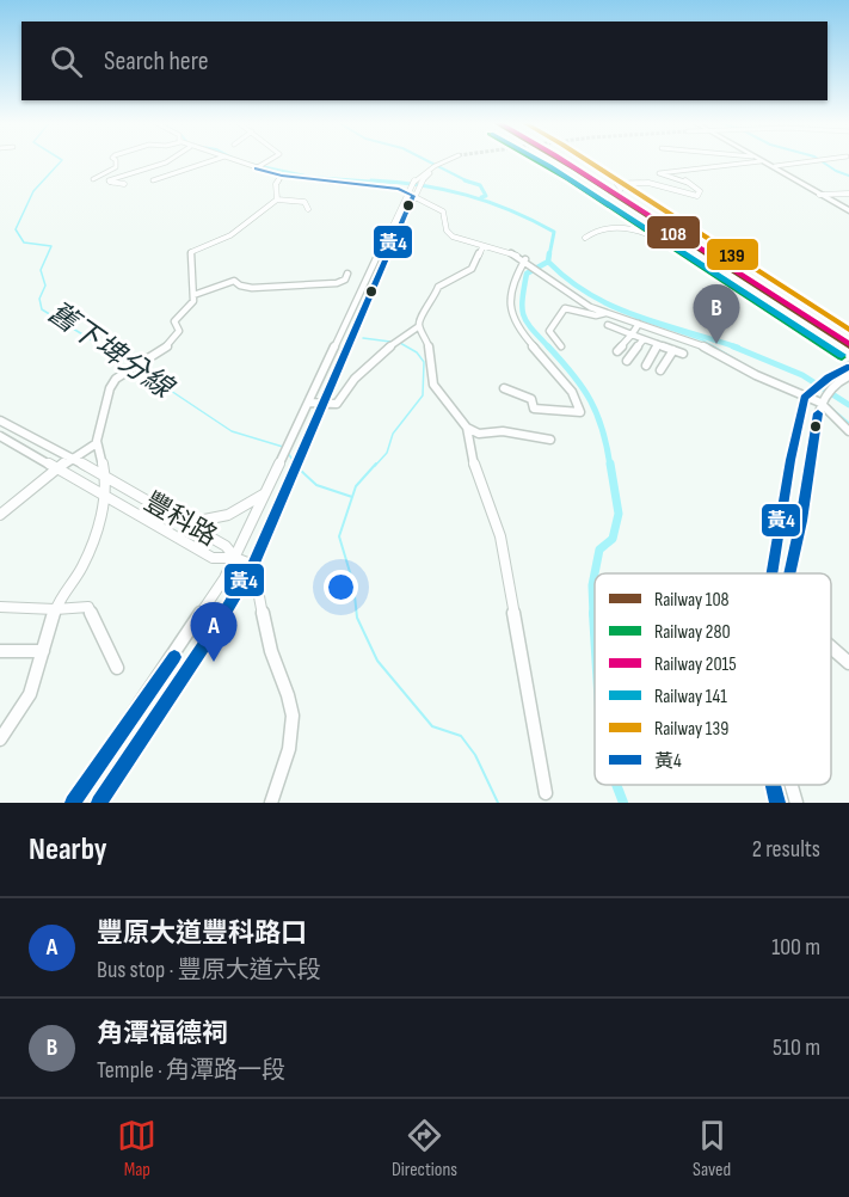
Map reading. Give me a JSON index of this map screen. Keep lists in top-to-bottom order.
{
  "streets": {
    "street": ["豐科路"]
  },
  "water": ["舊下埤分線"],
  "lines": [
    "rail line 108",
    "rail line 280",
    "rail line 2015",
    "rail line 141",
    "rail line 139",
    "transit line 黃4"
  ],
  "legend": [
    "Railway 108",
    "Railway 280",
    "Railway 2015",
    "Railway 141",
    "Railway 139",
    "黃4"
  ],
  "page": {
    "search": "Search here",
    "pins": ["B", "A"],
    "heading": ["Nearby", "2 results"],
    "list": [
      {
        "mark": "A",
        "name": "豐原大道豐科路口",
        "note": "Bus stop · 豐原大道六段",
        "value": "100 m"
      },
      {
        "mark": "B",
        "name": "角潭福德祠",
        "note": "Temple · 角潭路一段",
        "value": "510 m"
      }
    ],
    "nav": ["Map", "Directions", "Saved"]
  }
}
